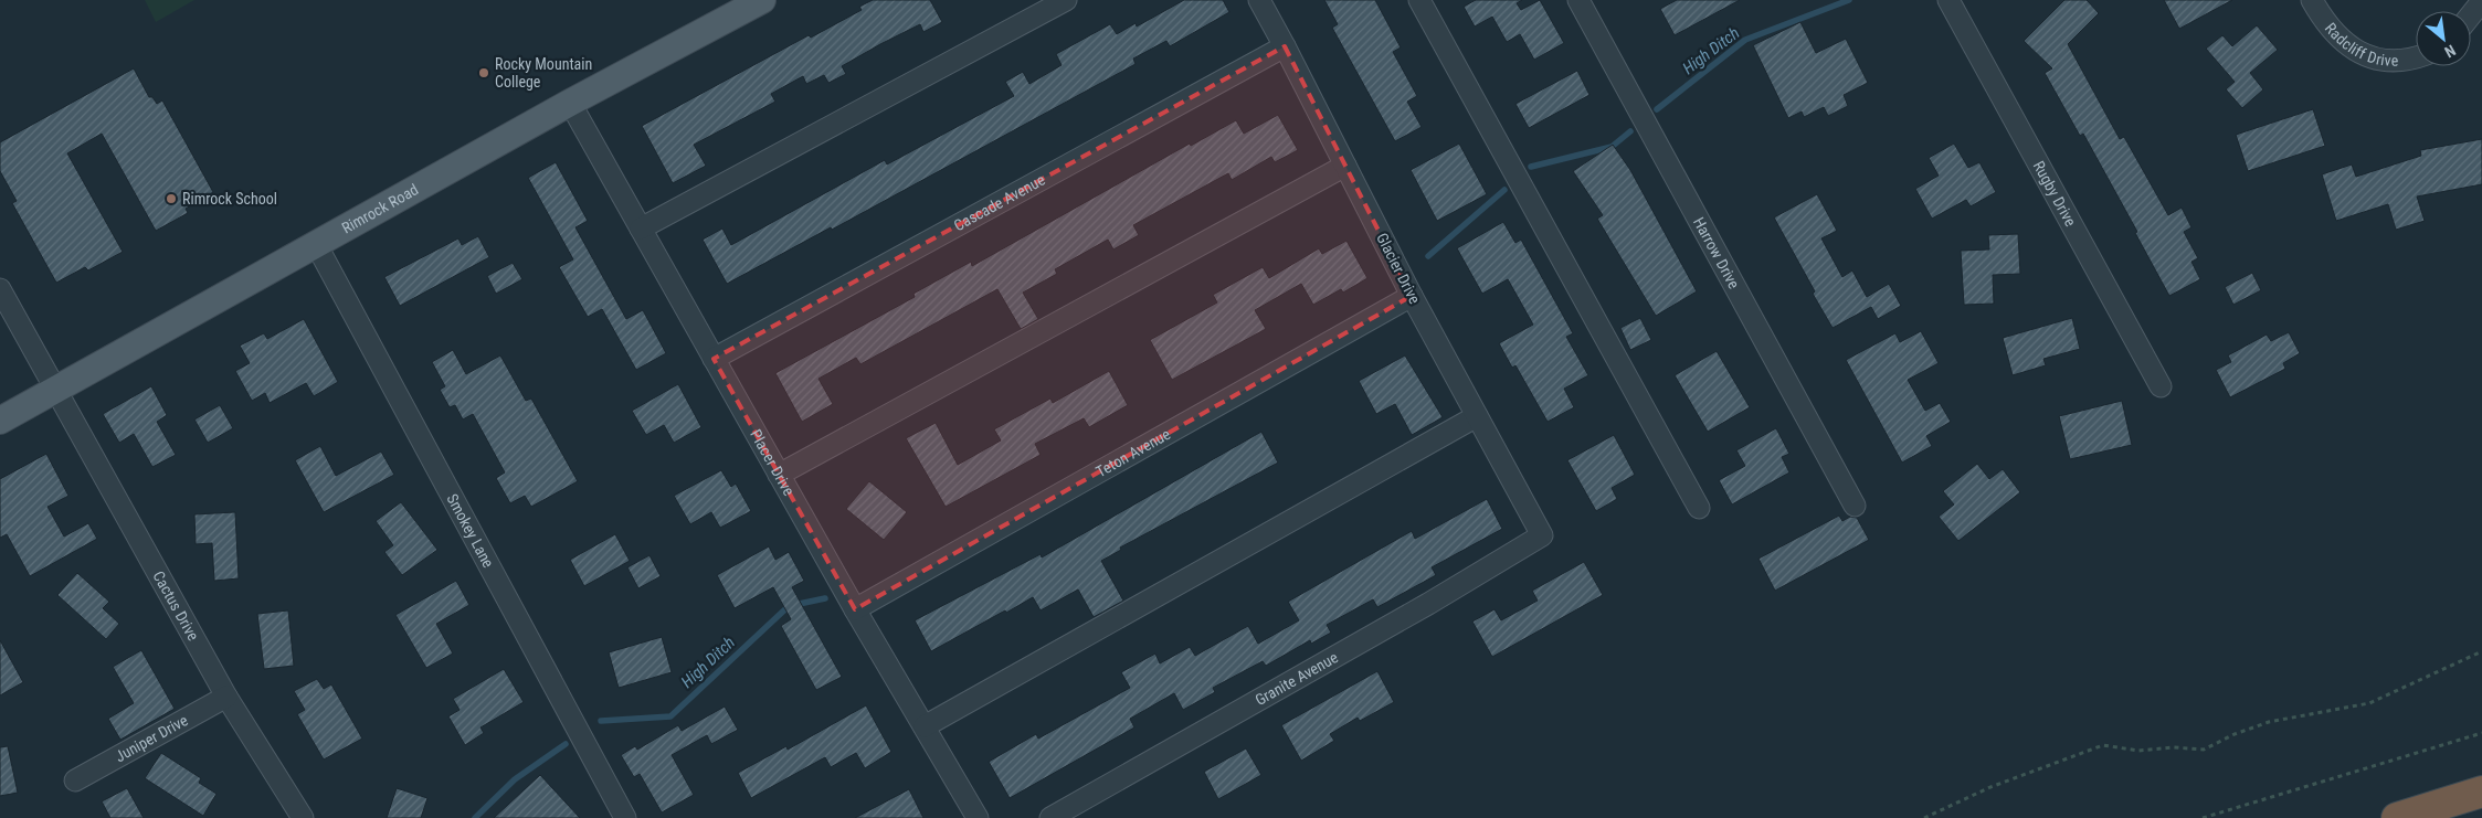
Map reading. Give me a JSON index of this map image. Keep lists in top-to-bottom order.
{
  "streets": {
    "main road": ["Rimrock Road"],
    "street": [
      "Radcliff Drive",
      "Rugby Drive",
      "Cascade Avenue",
      "Harrow Drive",
      "Glacier Drive",
      "Teton Avenue",
      "Placer Drive",
      "Smokey Lane",
      "Cactus Drive",
      "Granite Avenue",
      "Juniper Drive"
    ]
  },
  "crossings": [
    ["Cascade Avenue", "Glacier Drive"],
    ["Cascade Avenue", "Placer Drive"],
    ["Rimrock Road", "Placer Drive"],
    ["Rimrock Road", "Smokey Lane"],
    ["Rimrock Road", "Cactus Drive"],
    ["Glacier Drive", "Teton Avenue"],
    ["Glacier Drive", "Granite Avenue"],
    ["Teton Avenue", "Placer Drive"],
    ["Cactus Drive", "Juniper Drive"]
  ],
  "water": ["High Ditch"],
  "places": ["Rocky Mountain College", "Rimrock School"],
  "north": "bottom right"
}
